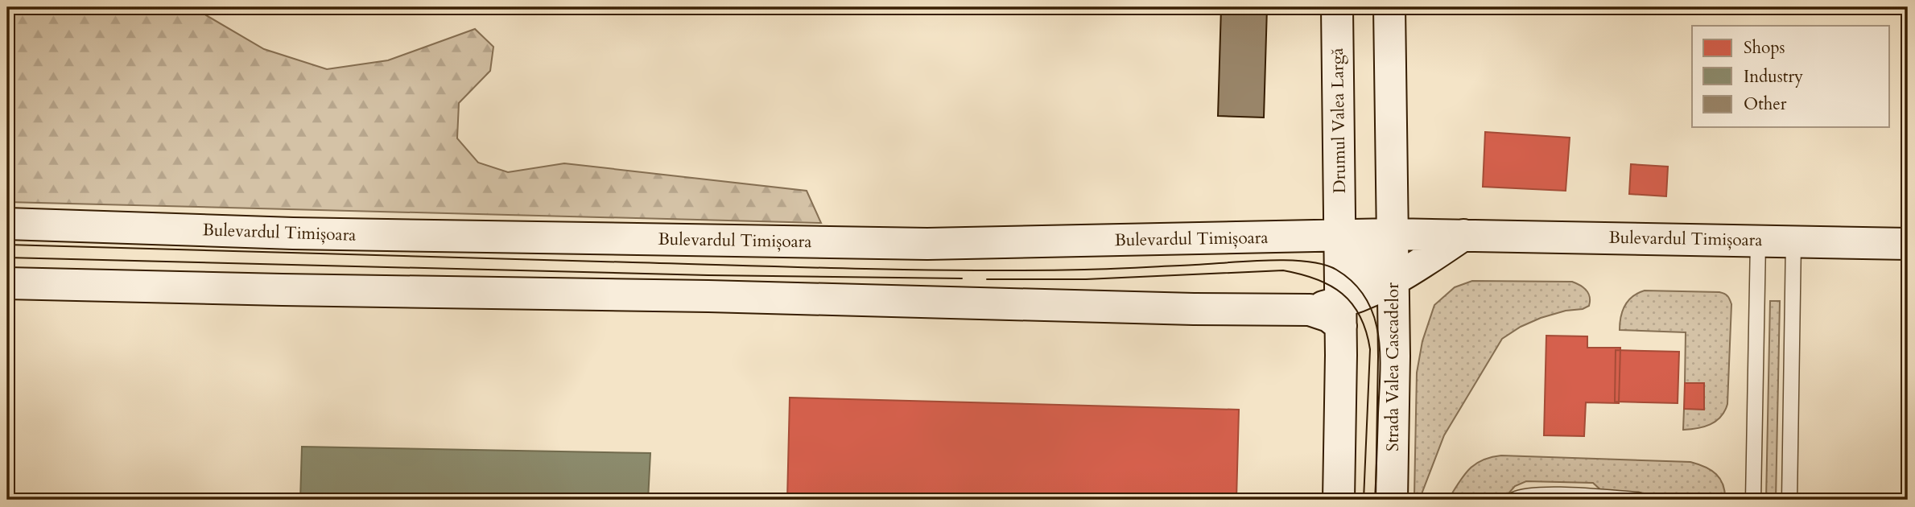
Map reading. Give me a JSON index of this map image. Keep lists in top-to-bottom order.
{
  "streets": {
    "main road": ["Drumul Valea Largă", "Bulevardul Timișoara", "Strada Valea Cascadelor"]
  },
  "crossings": [
    ["Drumul Valea Largă", "Bulevardul Timișoara"],
    ["Bulevardul Timișoara", "Strada Valea Cascadelor"]
  ],
  "legend": ["Shops", "Industry", "Other"]
}
